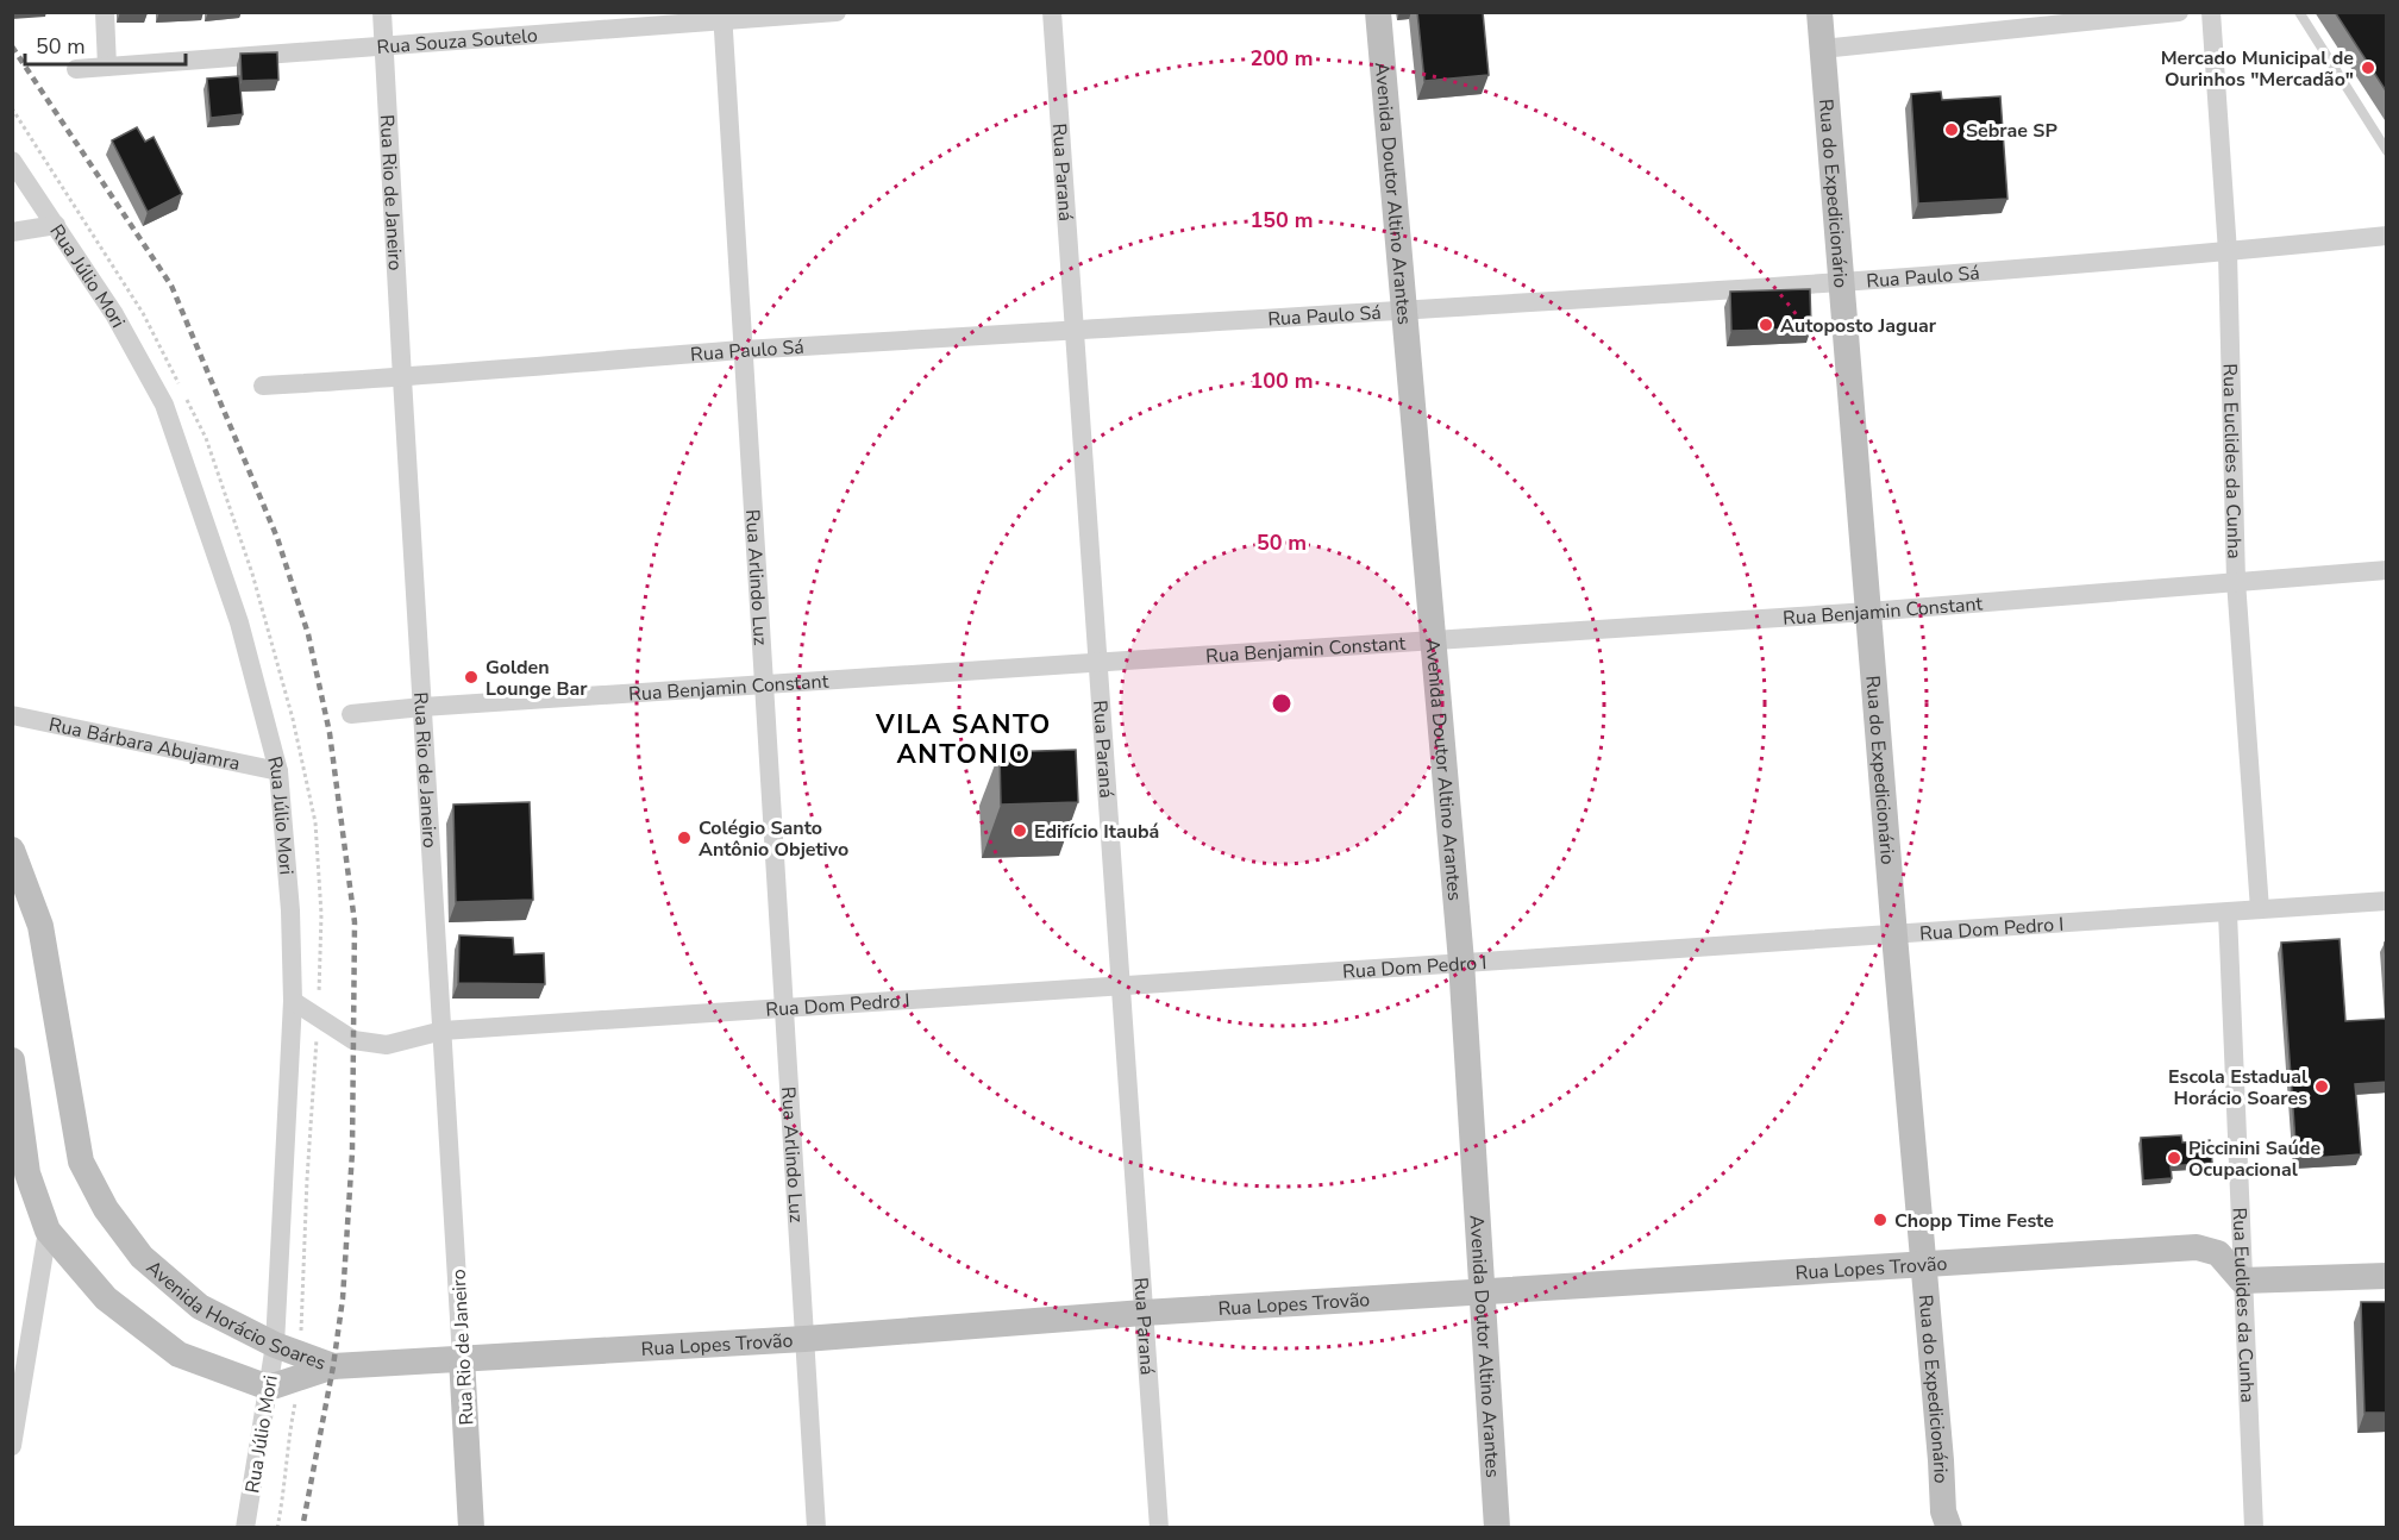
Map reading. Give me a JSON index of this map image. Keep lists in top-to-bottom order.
{
  "streets": {
    "main road": [
      "Rua Rio de Janeiro",
      "Avenida Doutor Altino Arantes",
      "Rua do Expedicionário",
      "Rua Lopes Trovão",
      "Avenida Horácio Soares"
    ],
    "street": [
      "Rua Souza Soutelo",
      "Rua Paraná",
      "Rua Paulo Sá",
      "Rua Júlio Mori",
      "Rua Euclides da Cunha",
      "Rua Arlindo Luz",
      "Rua Benjamin Constant",
      "Rua Bárbara Abujamra",
      "Rua Dom Pedro I"
    ]
  },
  "crossings": [
    ["Rua Souza Soutelo", "Rua Rio de Janeiro"],
    ["Rua Souza Soutelo", "Rua Arlindo Luz"],
    ["Rua Paraná", "Rua Paulo Sá"],
    ["Rua Paraná", "Rua Benjamin Constant"],
    ["Rua Paraná", "Rua Dom Pedro I"],
    ["Rua Paraná", "Rua Lopes Trovão"],
    ["Rua Rio de Janeiro", "Rua Paulo Sá"],
    ["Rua Rio de Janeiro", "Rua Benjamin Constant"],
    ["Rua Rio de Janeiro", "Rua Dom Pedro I"],
    ["Rua Rio de Janeiro", "Rua Lopes Trovão"],
    ["Avenida Doutor Altino Arantes", "Rua Paulo Sá"],
    ["Avenida Doutor Altino Arantes", "Rua Benjamin Constant"],
    ["Avenida Doutor Altino Arantes", "Rua Dom Pedro I"],
    ["Avenida Doutor Altino Arantes", "Rua Lopes Trovão"],
    ["Rua do Expedicionário", "Rua Paulo Sá"],
    ["Rua do Expedicionário", "Rua Benjamin Constant"],
    ["Rua do Expedicionário", "Rua Dom Pedro I"],
    ["Rua do Expedicionário", "Rua Lopes Trovão"],
    ["Rua Paulo Sá", "Rua Euclides da Cunha"],
    ["Rua Paulo Sá", "Rua Arlindo Luz"],
    ["Rua Júlio Mori", "Rua Bárbara Abujamra"],
    ["Rua Júlio Mori", "Rua Dom Pedro I"],
    ["Rua Júlio Mori", "Avenida Horácio Soares"],
    ["Rua Euclides da Cunha", "Rua Benjamin Constant"],
    ["Rua Euclides da Cunha", "Rua Dom Pedro I"],
    ["Rua Euclides da Cunha", "Rua Lopes Trovão"],
    ["Rua Arlindo Luz", "Rua Benjamin Constant"],
    ["Rua Arlindo Luz", "Rua Dom Pedro I"],
    ["Rua Arlindo Luz", "Rua Lopes Trovão"],
    ["Rua Lopes Trovão", "Avenida Horácio Soares"]
  ],
  "districts": ["VILA SANTO ANTONIO"],
  "places": [
    "Mercado Municipal de Ourinhos \"Mercadão\"",
    "Sebrae SP",
    "Autoposto Jaguar",
    "Golden Lounge Bar",
    "Edifício Itaubá",
    "Colégio Santo Antônio Objetivo",
    "Escola Estadual Horácio Soares",
    "Piccinini Saúde Ocupacional",
    "Chopp Time Feste"
  ],
  "scale_bar": "50 m",
  "rings": [
    "200 m",
    "150 m",
    "100 m",
    "50 m"
  ]
}
